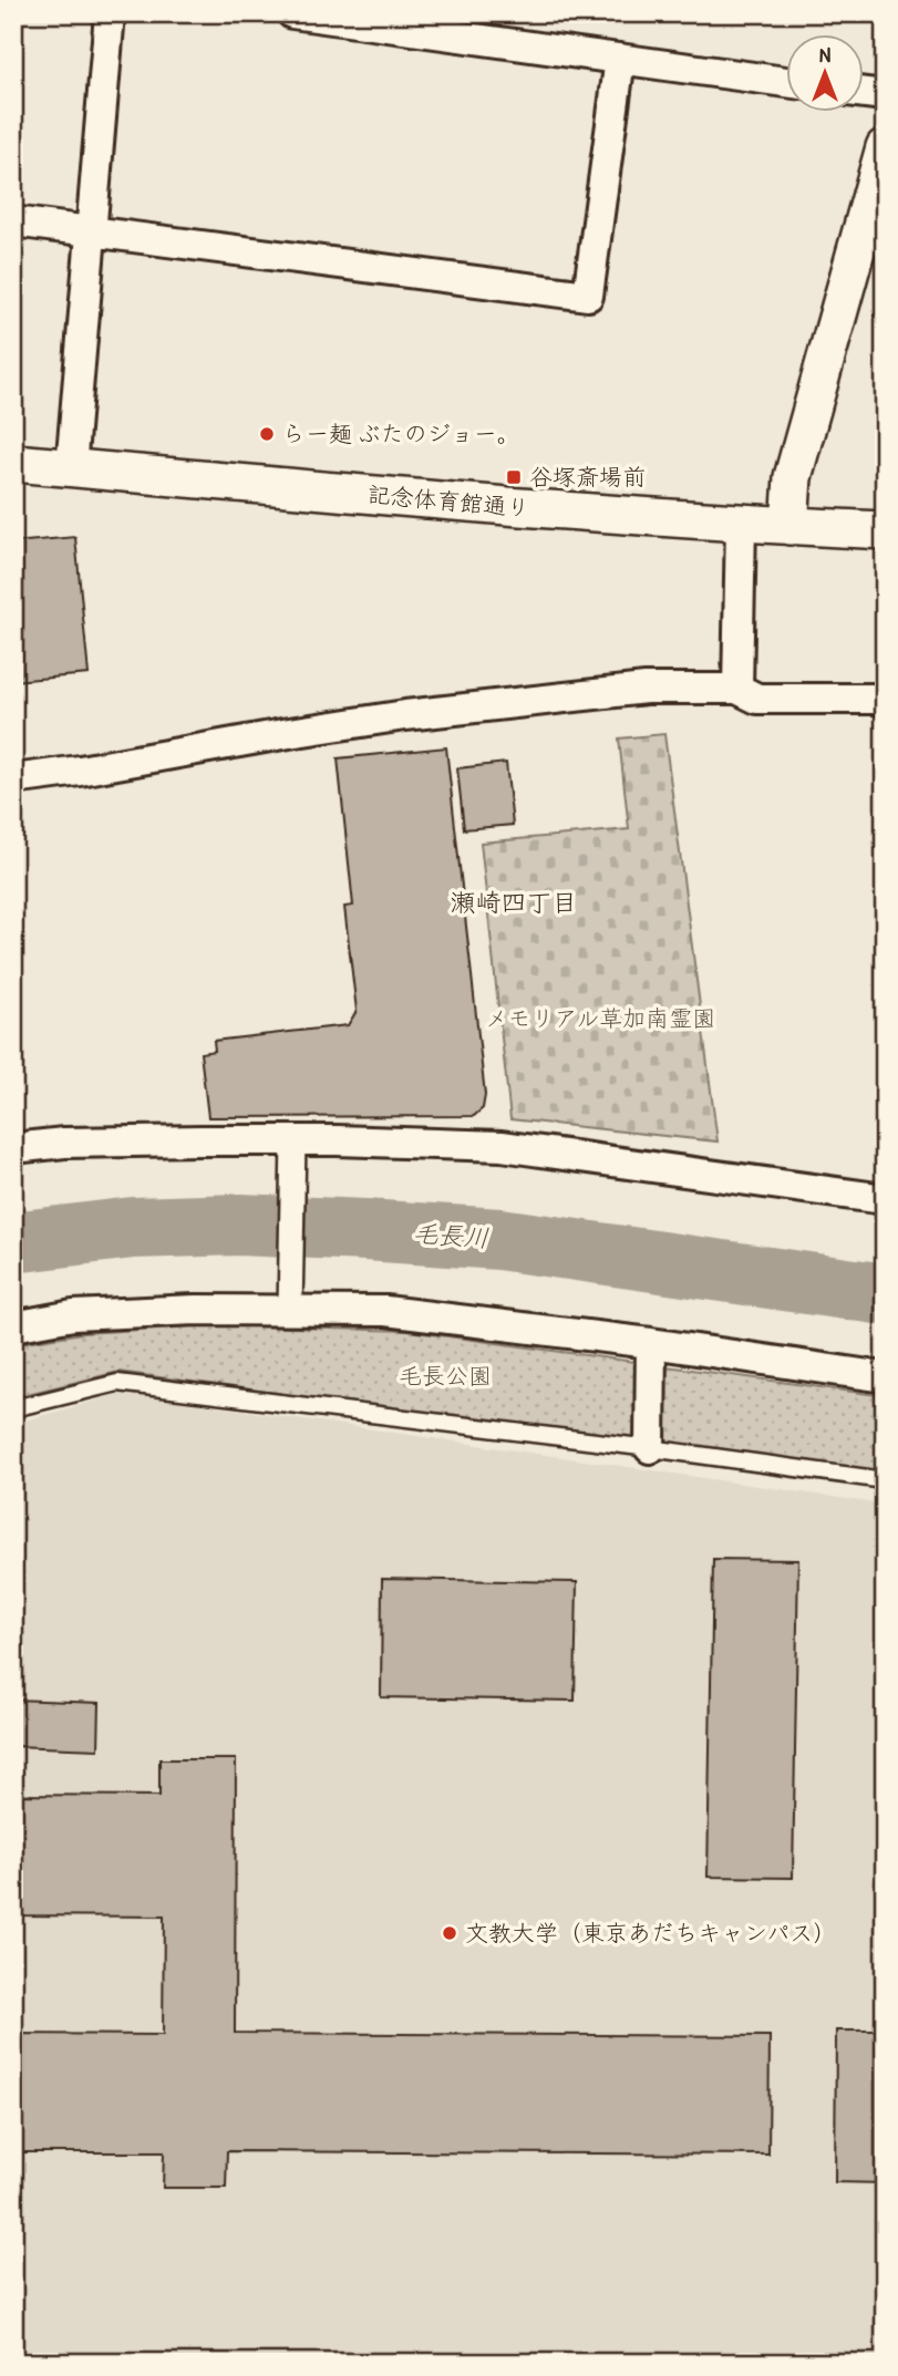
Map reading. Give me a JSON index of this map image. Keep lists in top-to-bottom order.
{
  "streets": {
    "street": ["記念体育館通り"]
  },
  "districts": ["瀬崎四丁目"],
  "water": ["毛長川"],
  "parks": ["メモリアル草加南霊園", "毛長公園"],
  "places": {
    "other": ["らー麺 ぶたのジョー。", "文教大学（東京あだちキャンパス）"],
    "transit": ["谷塚斎場前"]
  },
  "north": "top"
}
